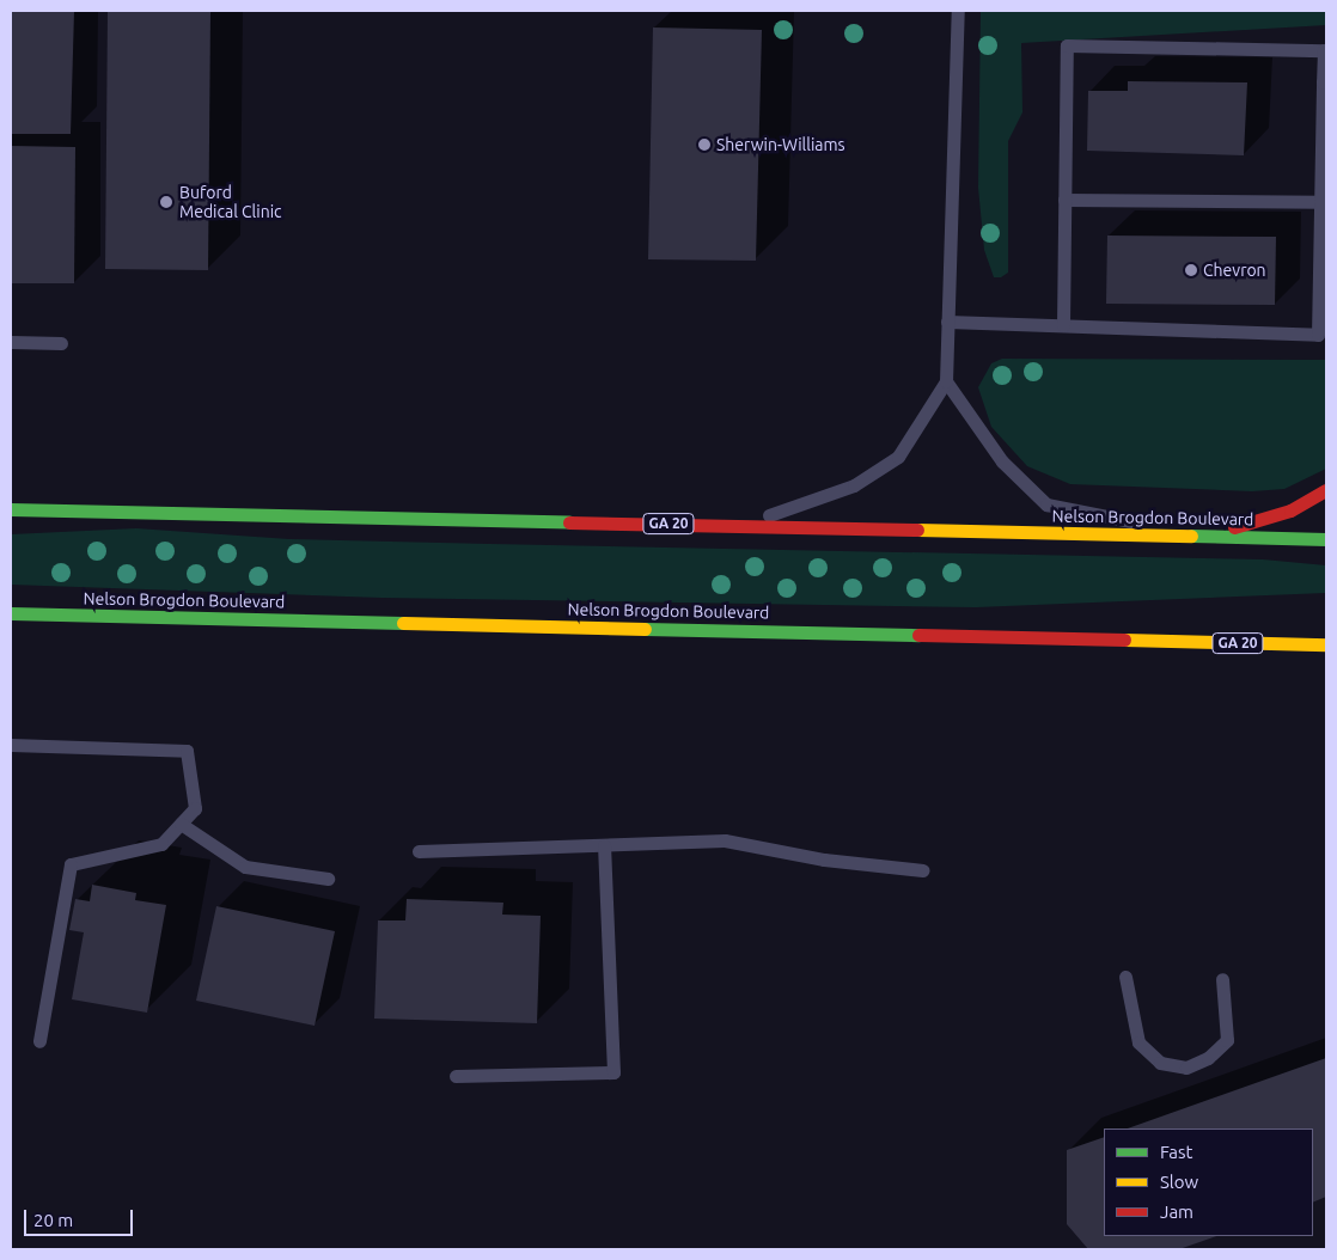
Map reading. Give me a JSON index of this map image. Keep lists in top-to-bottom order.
{
  "streets": {
    "highway": ["Nelson Brogdon Boulevard", "GA 20"]
  },
  "places": ["Sherwin-Williams", "Buford Medical Clinic", "Chevron"],
  "legend": ["Fast", "Slow", "Jam"],
  "scale_bar": "20 m"
}
